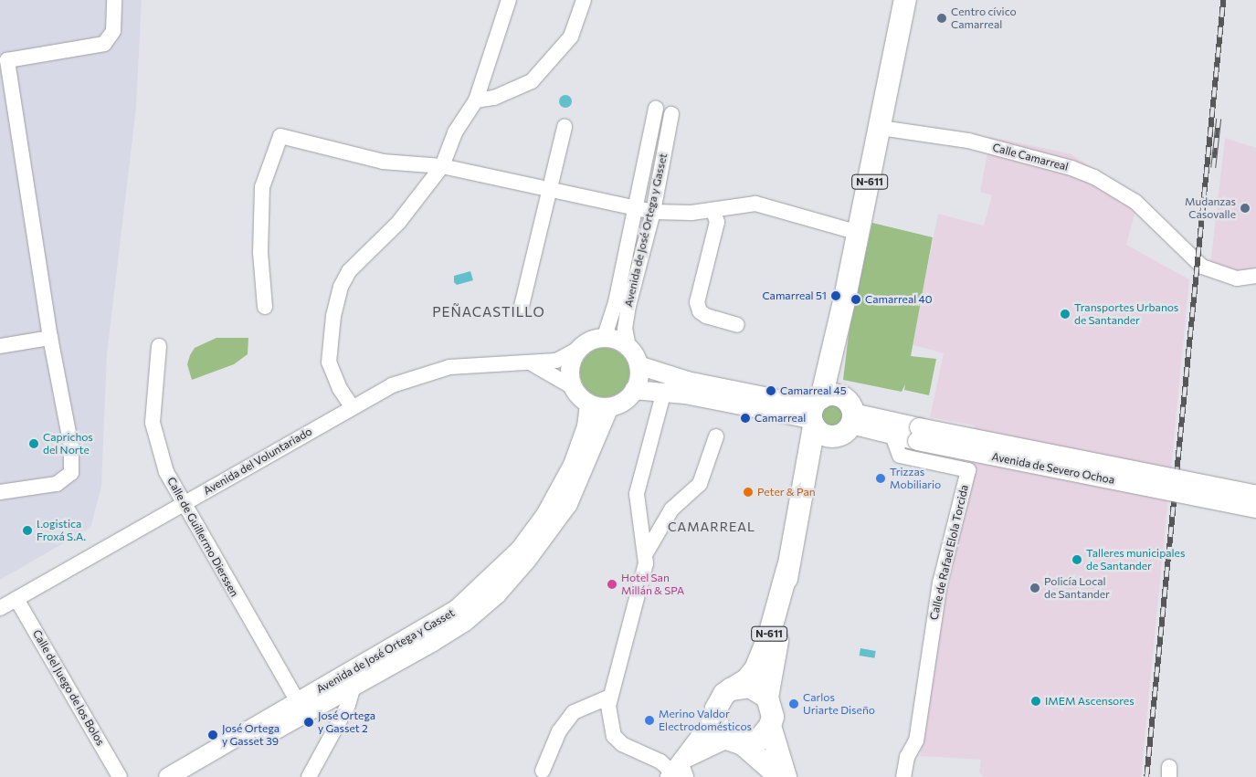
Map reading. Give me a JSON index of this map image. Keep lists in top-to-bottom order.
{
  "streets": {
    "highway": ["N-611"],
    "main road": ["Avenida de José Ortega y Gasset", "Avenida de Severo Ochoa"],
    "street": [
      "Calle Camarreal",
      "Avenida del Voluntariado",
      "Calle de Guillermo Dierssen",
      "Calle de Rafael Elola Torcida",
      "Calle del Juego de los Bolos"
    ]
  },
  "crossings": [
    ["Calle Camarreal", "N-611"],
    ["N-611", "Avenida de Severo Ochoa"],
    ["Avenida de José Ortega y Gasset", "Avenida del Voluntariado"],
    ["Avenida de José Ortega y Gasset", "Avenida de Severo Ochoa"],
    ["Avenida de José Ortega y Gasset", "Calle de Guillermo Dierssen"],
    ["Avenida del Voluntariado", "Avenida de Severo Ochoa"],
    ["Avenida del Voluntariado", "Calle de Guillermo Dierssen"],
    ["Avenida del Voluntariado", "Calle del Juego de los Bolos"],
    ["Avenida de Severo Ochoa", "Calle de Rafael Elola Torcida"]
  ],
  "districts": ["PEÑACASTILLO", "CAMARREAL"],
  "places": [
    "Centro cívico Camarreal",
    "Mudanzas Casovalle",
    "Camarreal 51",
    "Camarreal 40",
    "Transportes Urbanos de Santander",
    "Camarreal 45",
    "Camarreal",
    "Caprichos del Norte",
    "Trizzas Mobiliario",
    "Peter & Pan",
    "Logistica Froxá S.A.",
    "Talleres municipales de Santander",
    "Hotel San Millán & SPA",
    "Policía Local de Santander",
    "IMEM Ascensores",
    "Carlos Uriarte Diseño",
    "Merino Valdor Electrodomésticos",
    "José Ortega y Gasset 2",
    "José Ortega y Gasset 39"
  ]
}
